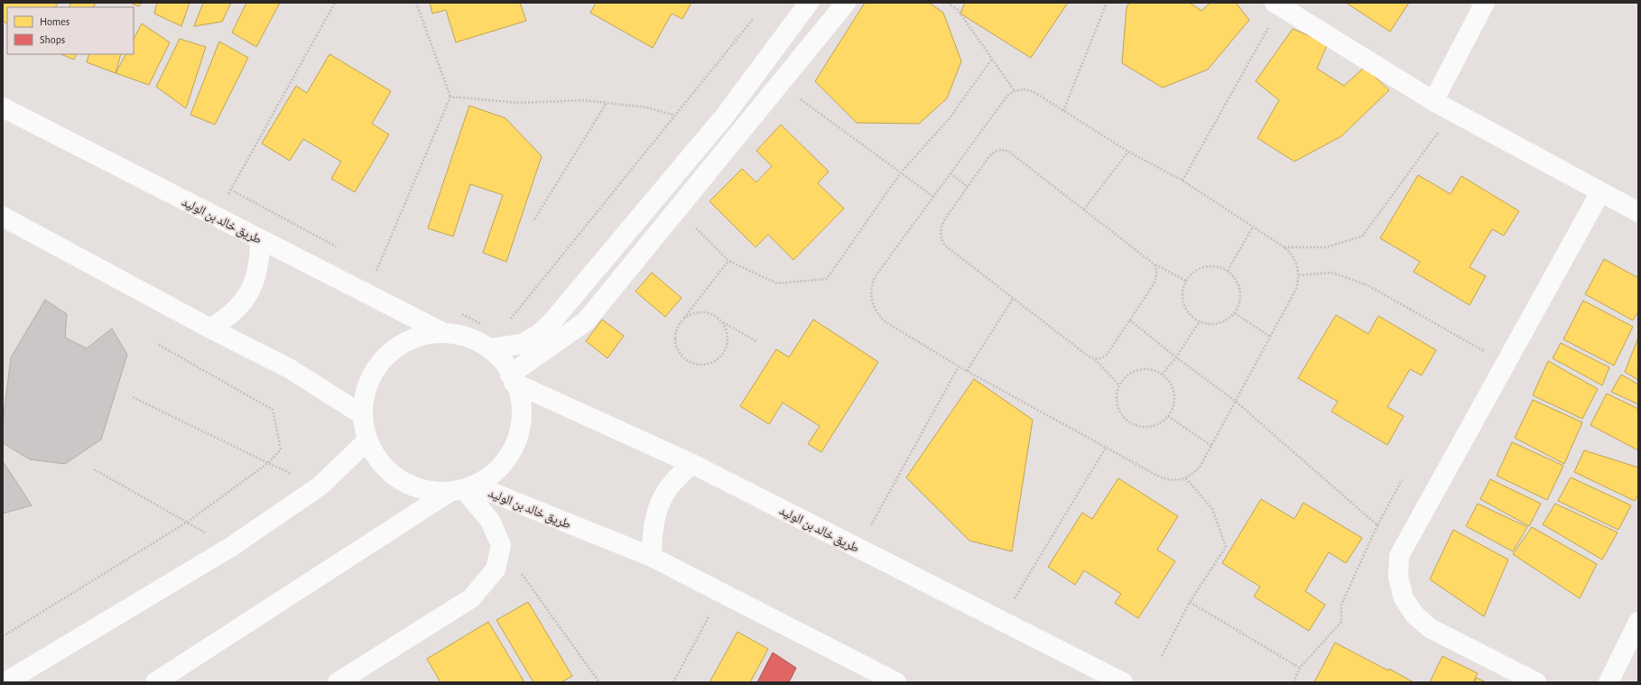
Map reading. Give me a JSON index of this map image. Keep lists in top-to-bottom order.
{
  "streets": {
    "street": ["طريق خالد بن الوليد"]
  },
  "legend": ["Homes", "Shops"]
}
